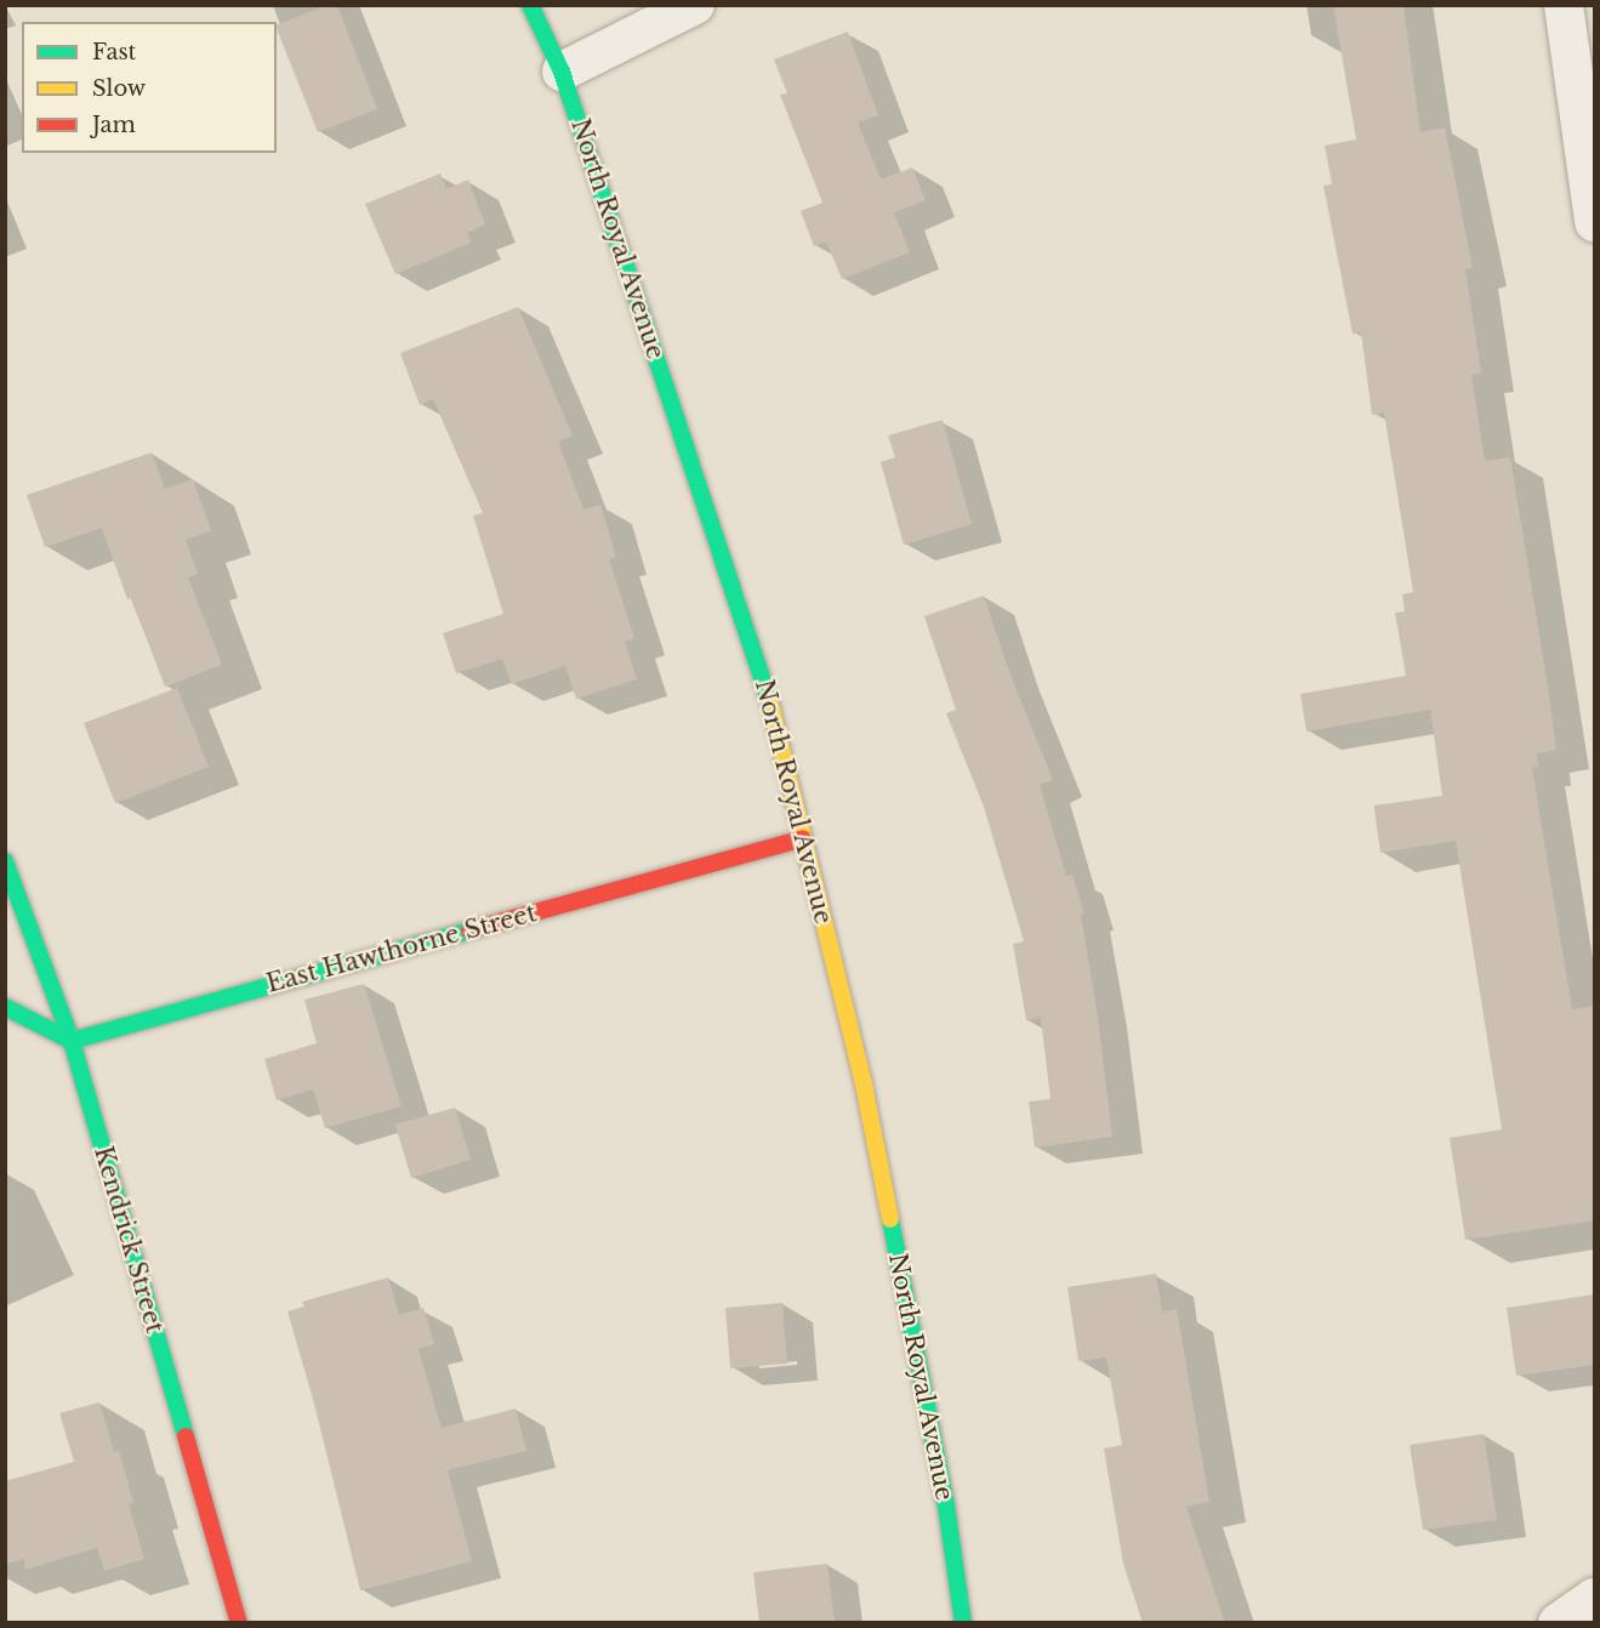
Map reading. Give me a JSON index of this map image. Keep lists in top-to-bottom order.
{
  "streets": {
    "street": ["North Royal Avenue", "East Hawthorne Street", "Kendrick Street"]
  },
  "crossings": [
    ["North Royal Avenue", "East Hawthorne Street"],
    ["East Hawthorne Street", "Kendrick Street"]
  ],
  "legend": ["Fast", "Slow", "Jam"]
}
